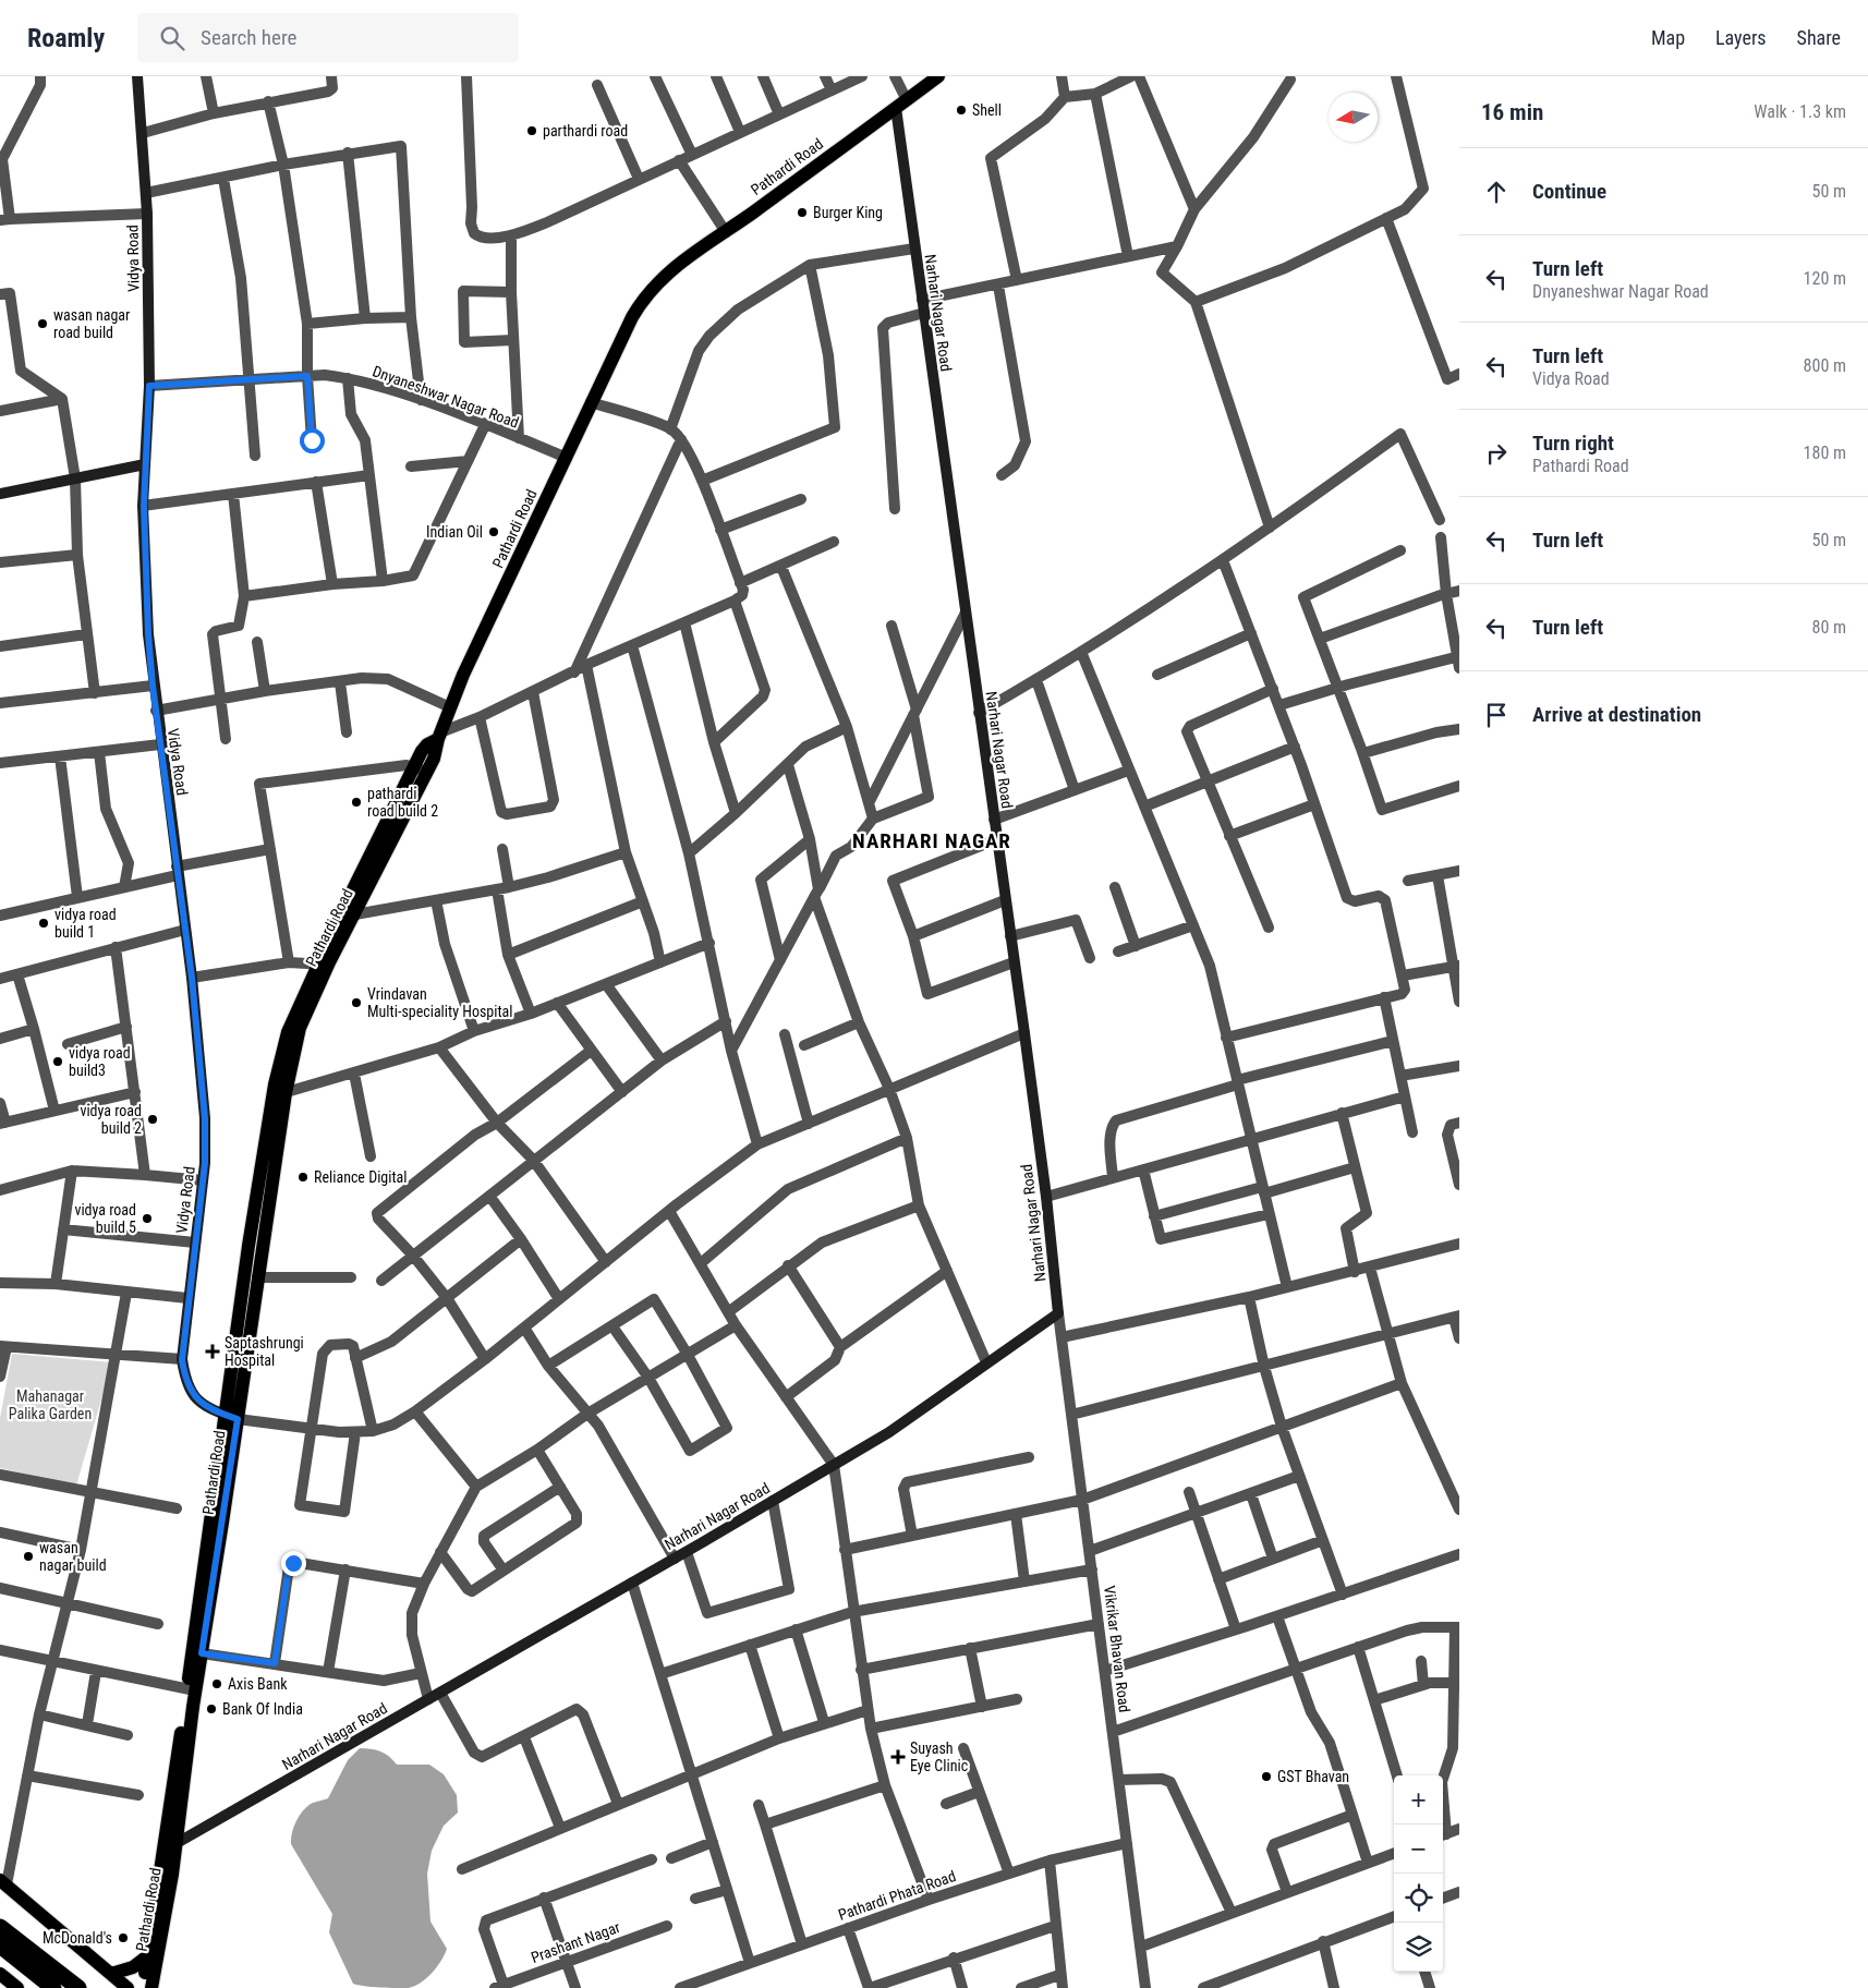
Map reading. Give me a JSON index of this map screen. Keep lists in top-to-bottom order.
{
  "streets": {
    "main road": ["Pathardi Road"],
    "street": [
      "Vidya Road",
      "Narhari Nagar Road",
      "Dnyaneshwar Nagar Road",
      "Vikrikar Bhavan Road",
      "Pathardi Phata Road",
      "Prashant Nagar"
    ]
  },
  "crossings": [
    ["Pathardi Road", "Vidya Road"],
    ["Pathardi Road", "Narhari Nagar Road"],
    ["Pathardi Road", "Dnyaneshwar Nagar Road"],
    ["Vidya Road", "Dnyaneshwar Nagar Road"],
    ["Narhari Nagar Road", "Vikrikar Bhavan Road"],
    ["Vikrikar Bhavan Road", "Pathardi Phata Road"]
  ],
  "districts": ["NARHARI NAGAR"],
  "parks": ["Mahanagar Palika Garden"],
  "places": {
    "other": [
      "Shell",
      "parthardi road",
      "Burger King",
      "wasan nagar road build",
      "Indian Oil",
      "pathardi road build 2",
      "vidya road build 1",
      "Vrindavan Multi-speciality Hospital",
      "vidya road build3",
      "vidya road build 2",
      "Reliance Digital",
      "vidya road build 5",
      "wasan nagar build",
      "Axis Bank",
      "Bank Of India",
      "GST Bhavan",
      "McDonald's"
    ],
    "health": ["Saptashrungi Hospital", "Suyash Eye Clinic"]
  },
  "north": "left",
  "page": {
    "header": "Roamly",
    "search": "Search here",
    "nav": ["Map", "Layers", "Share"],
    "heading": ["16 min", "Walk · 1.3 km"],
    "list": [
      ["Continue", "50 m"],
      ["Turn left", "Dnyaneshwar Nagar Road", "120 m"],
      ["Turn left", "Vidya Road", "800 m"],
      ["Turn right", "Pathardi Road", "180 m"],
      ["Turn left", "50 m"],
      ["Turn left", "80 m"],
      "Arrive at destination"
    ],
    "map_buttons": ["+", "−"]
  }
}
